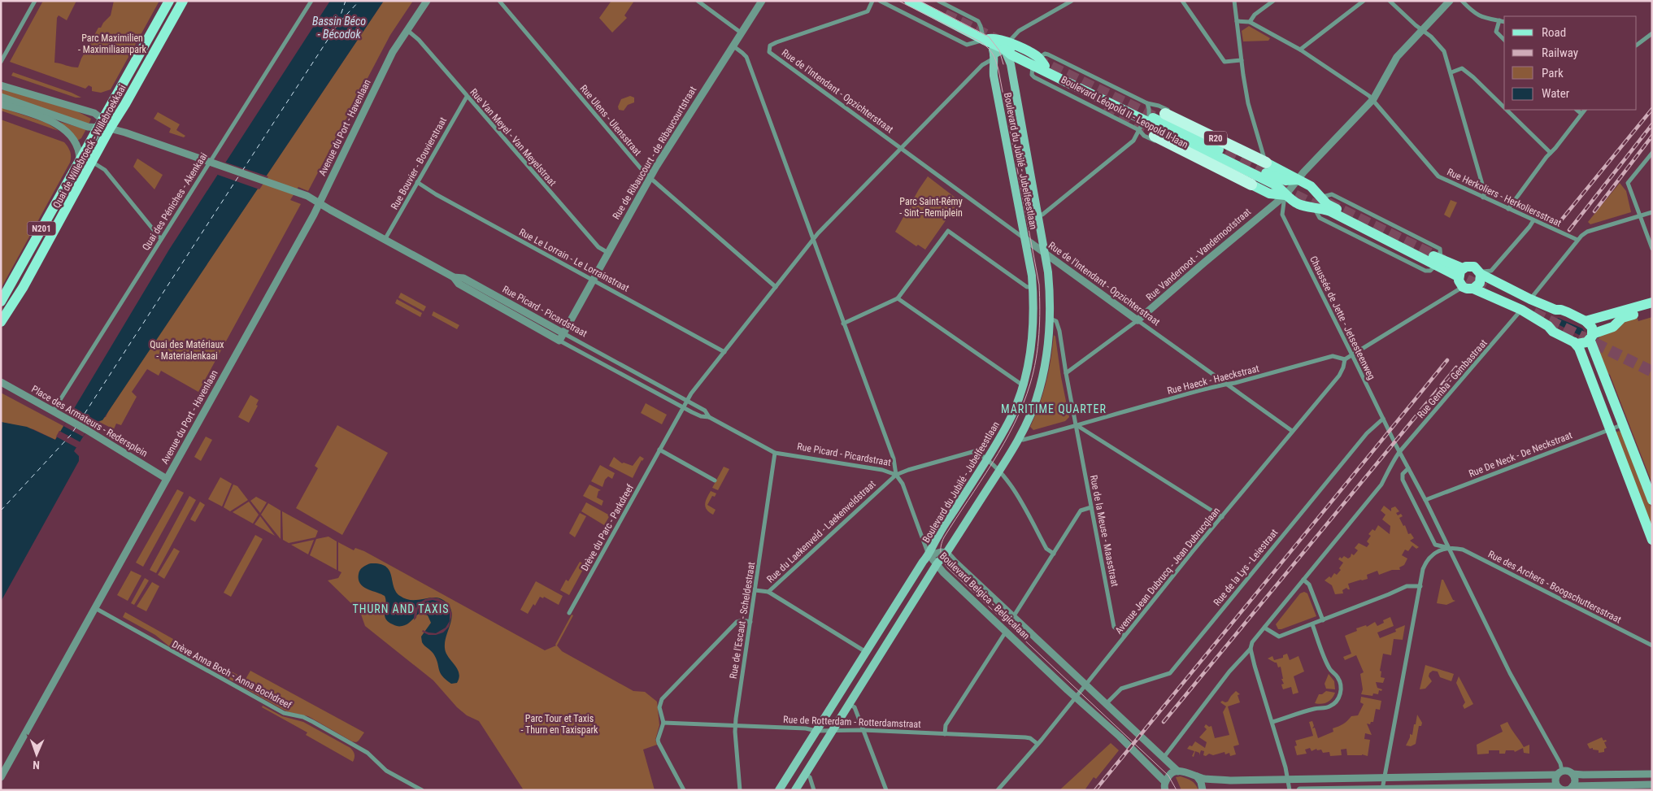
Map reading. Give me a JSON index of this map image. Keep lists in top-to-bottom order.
{
  "streets": {
    "highway": ["R20"],
    "main road": [
      "Boulevard Léopold II - Leopold II-laan",
      "Quai de Willebroeck - Willebroekkaai",
      "Boulevard du Jubilé - Jubelfeestlaan",
      "N201"
    ],
    "street": [
      "Rue de l'Intendant - Opzichterstraat",
      "Rue Ulens - Ulensstraat",
      "Avenue du Port - Havenlaan",
      "Rue Van Meyel - Van Meyelstraat",
      "Rue de Ribaucourt - de Ribaucourtstraat",
      "Rue Bouvier - Bouvierstraat",
      "Rue Herkoliers - Herkoliersstraat",
      "Quai des Péniches - Akenkaai",
      "Rue Vandernoot - Vandernootstraat",
      "Rue Le Lorrain - Le Lorrainstraat",
      "Rue Picard - Picardstraat",
      "Chaussée de Jette - Jetsesteenweg",
      "Rue Gemba - Gembastraat",
      "Rue Haeck - Haeckstraat",
      "Place des Armateurs - Redersplein",
      "Rue De Neck - De Neckstraat",
      "Drève du Parc - Parkdreef",
      "Rue de la Meuse - Maasstraat",
      "Rue du Laekenveld - Laekenveldstraat",
      "Rue de la Lys - Leiestraat",
      "Avenue Jean Dubrucq - Jean Dubrucqlaan",
      "Rue des Archers - Boogschuttersstraat",
      "Boulevard Belgica - Belgicalaan",
      "Rue de l'Escaut - Scheldestraat",
      "Drève Anna Boch - Anna Bochdreef",
      "Rue de Rotterdam - Rotterdamstraat"
    ]
  },
  "crossings": [
    ["Rue de l'Intendant - Opzichterstraat", "Boulevard du Jubilé - Jubelfeestlaan"],
    ["Rue de l'Intendant - Opzichterstraat", "Rue Vandernoot - Vandernootstraat"],
    ["Rue de l'Intendant - Opzichterstraat", "Rue Haeck - Haeckstraat"],
    ["Rue de l'Intendant - Opzichterstraat", "Drève du Parc - Parkdreef"],
    ["Rue de l'Intendant - Opzichterstraat", "Avenue Jean Dubrucq - Jean Dubrucqlaan"],
    ["Boulevard Léopold II - Leopold II-laan", "R20"],
    ["Boulevard Léopold II - Leopold II-laan", "Boulevard du Jubilé - Jubelfeestlaan"],
    ["Boulevard Léopold II - Leopold II-laan", "Rue Herkoliers - Herkoliersstraat"],
    ["Boulevard Léopold II - Leopold II-laan", "Rue Vandernoot - Vandernootstraat"],
    ["Boulevard Léopold II - Leopold II-laan", "Chaussée de Jette - Jetsesteenweg"],
    ["Rue Ulens - Ulensstraat", "Rue de Ribaucourt - de Ribaucourtstraat"],
    ["Rue Ulens - Ulensstraat", "Drève du Parc - Parkdreef"],
    ["Avenue du Port - Havenlaan", "Rue Van Meyel - Van Meyelstraat"],
    ["Avenue du Port - Havenlaan", "Rue Picard - Picardstraat"],
    ["Avenue du Port - Havenlaan", "Place des Armateurs - Redersplein"],
    ["Avenue du Port - Havenlaan", "Drève Anna Boch - Anna Bochdreef"],
    ["Rue Van Meyel - Van Meyelstraat", "Rue de Ribaucourt - de Ribaucourtstraat"],
    ["Rue Van Meyel - Van Meyelstraat", "Rue Bouvier - Bouvierstraat"],
    ["Quai de Willebroeck - Willebroekkaai", "Rue Picard - Picardstraat"],
    ["Rue de Ribaucourt - de Ribaucourtstraat", "Rue Le Lorrain - Le Lorrainstraat"],
    ["Rue de Ribaucourt - de Ribaucourtstraat", "Rue Picard - Picardstraat"],
    ["Boulevard du Jubilé - Jubelfeestlaan", "Rue Picard - Picardstraat"],
    ["Boulevard du Jubilé - Jubelfeestlaan", "Rue Haeck - Haeckstraat"],
    ["Boulevard du Jubilé - Jubelfeestlaan", "Drève du Parc - Parkdreef"],
    ["Boulevard du Jubilé - Jubelfeestlaan", "Rue de la Meuse - Maasstraat"],
    ["Boulevard du Jubilé - Jubelfeestlaan", "Boulevard Belgica - Belgicalaan"],
    ["Boulevard du Jubilé - Jubelfeestlaan", "Rue de Rotterdam - Rotterdamstraat"],
    ["Rue Bouvier - Bouvierstraat", "Rue Le Lorrain - Le Lorrainstraat"],
    ["Rue Bouvier - Bouvierstraat", "Rue Picard - Picardstraat"],
    ["Rue Herkoliers - Herkoliersstraat", "Rue Vandernoot - Vandernootstraat"],
    ["Quai des Péniches - Akenkaai", "Place des Armateurs - Redersplein"],
    ["Rue Vandernoot - Vandernootstraat", "Chaussée de Jette - Jetsesteenweg"],
    ["Rue Vandernoot - Vandernootstraat", "Rue de la Meuse - Maasstraat"],
    ["Rue Le Lorrain - Le Lorrainstraat", "Drève du Parc - Parkdreef"],
    ["Rue Picard - Picardstraat", "Drève du Parc - Parkdreef"],
    ["Rue Picard - Picardstraat", "Rue du Laekenveld - Laekenveldstraat"],
    ["Rue Picard - Picardstraat", "Rue de l'Escaut - Scheldestraat"],
    ["Chaussée de Jette - Jetsesteenweg", "Rue Gemba - Gembastraat"],
    ["Chaussée de Jette - Jetsesteenweg", "Rue De Neck - De Neckstraat"],
    ["Chaussée de Jette - Jetsesteenweg", "Rue de la Lys - Leiestraat"],
    ["Chaussée de Jette - Jetsesteenweg", "Rue des Archers - Boogschuttersstraat"],
    ["Rue Gemba - Gembastraat", "Boulevard Belgica - Belgicalaan"],
    ["Rue Haeck - Haeckstraat", "Rue de la Meuse - Maasstraat"],
    ["Rue Haeck - Haeckstraat", "Avenue Jean Dubrucq - Jean Dubrucqlaan"],
    ["Rue de la Meuse - Maasstraat", "Avenue Jean Dubrucq - Jean Dubrucqlaan"],
    ["Rue du Laekenveld - Laekenveldstraat", "Rue de l'Escaut - Scheldestraat"],
    ["Rue de la Lys - Leiestraat", "Boulevard Belgica - Belgicalaan"],
    ["Avenue Jean Dubrucq - Jean Dubrucqlaan", "Boulevard Belgica - Belgicalaan"],
    ["Avenue Jean Dubrucq - Jean Dubrucqlaan", "Rue de Rotterdam - Rotterdamstraat"],
    ["Rue de l'Escaut - Scheldestraat", "Rue de Rotterdam - Rotterdamstraat"]
  ],
  "districts": ["MARITIME QUARTER", "THURN AND TAXIS"],
  "water": ["Bassin Béco - Bécodok"],
  "parks": [
    "Parc Maximilien - Maximiliaanpark",
    "Parc Saint-Rémy - Sint–Remiplein",
    "Quai des Matériaux - Materialenkaai",
    "Parc Tour et Taxis - Thurn en Taxispark"
  ],
  "legend": [
    "Road",
    "Railway",
    "Park",
    "Water"
  ],
  "north": "bottom"
}
